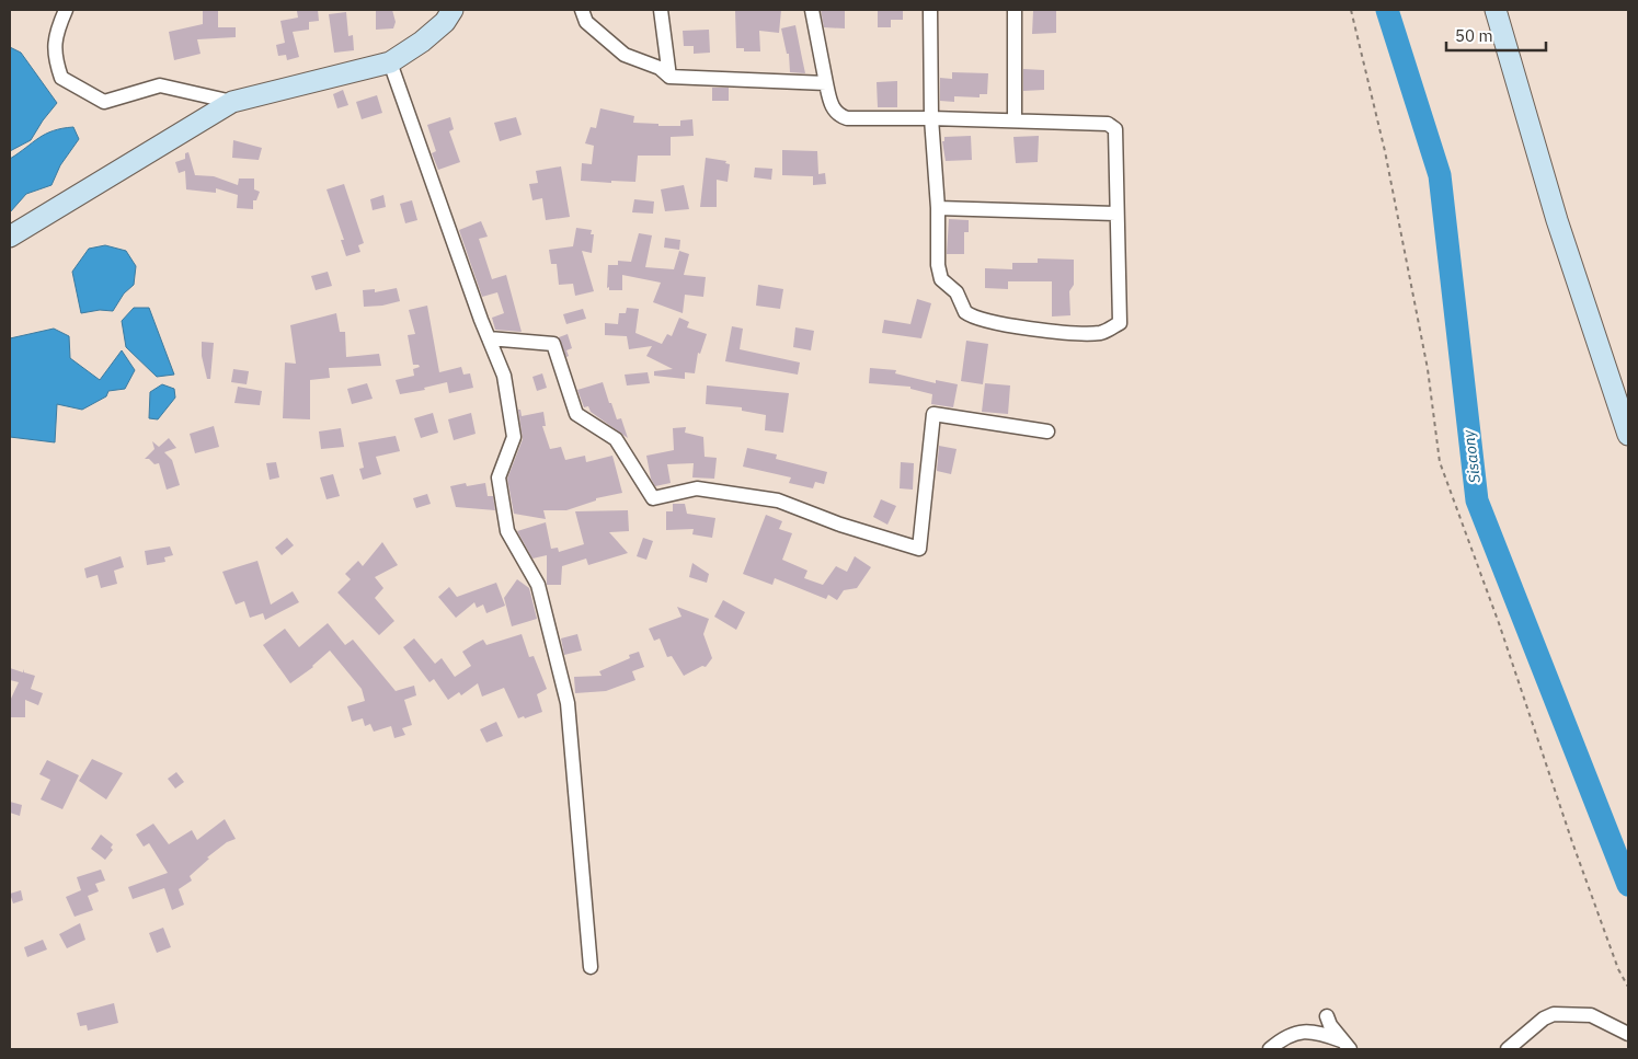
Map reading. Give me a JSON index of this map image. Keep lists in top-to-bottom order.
{
  "water": ["Sisaony"],
  "scale_bar": "50 m"
}
